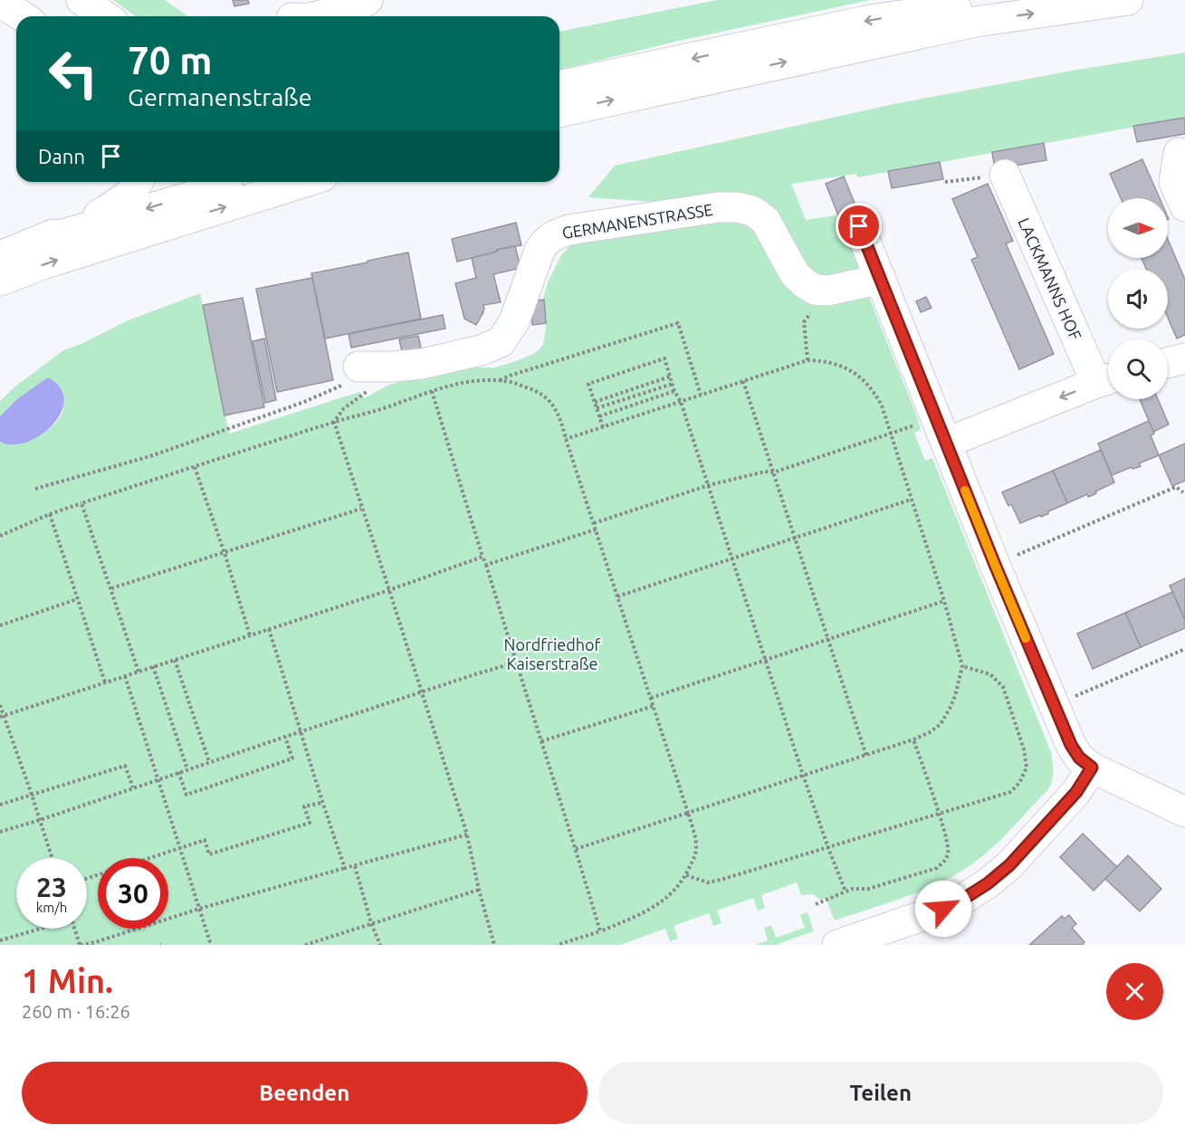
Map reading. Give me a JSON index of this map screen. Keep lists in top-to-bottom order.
{
  "streets": {
    "main road": ["GERMANENSTRASSE", "LACKMANNS HOF"]
  },
  "one_way": ["LACKMANNS HOF"],
  "parks": ["Nordfriedhof Kaiserstraße"],
  "north": "right",
  "page": {
    "turn": ["70 m", "Germanenstraße"],
    "then": "Dann",
    "speed": "23 km/h",
    "limit": "30",
    "heading": ["1 Min.", "260 m · 16:26"],
    "buttons": ["Beenden", "Teilen"]
  }
}
